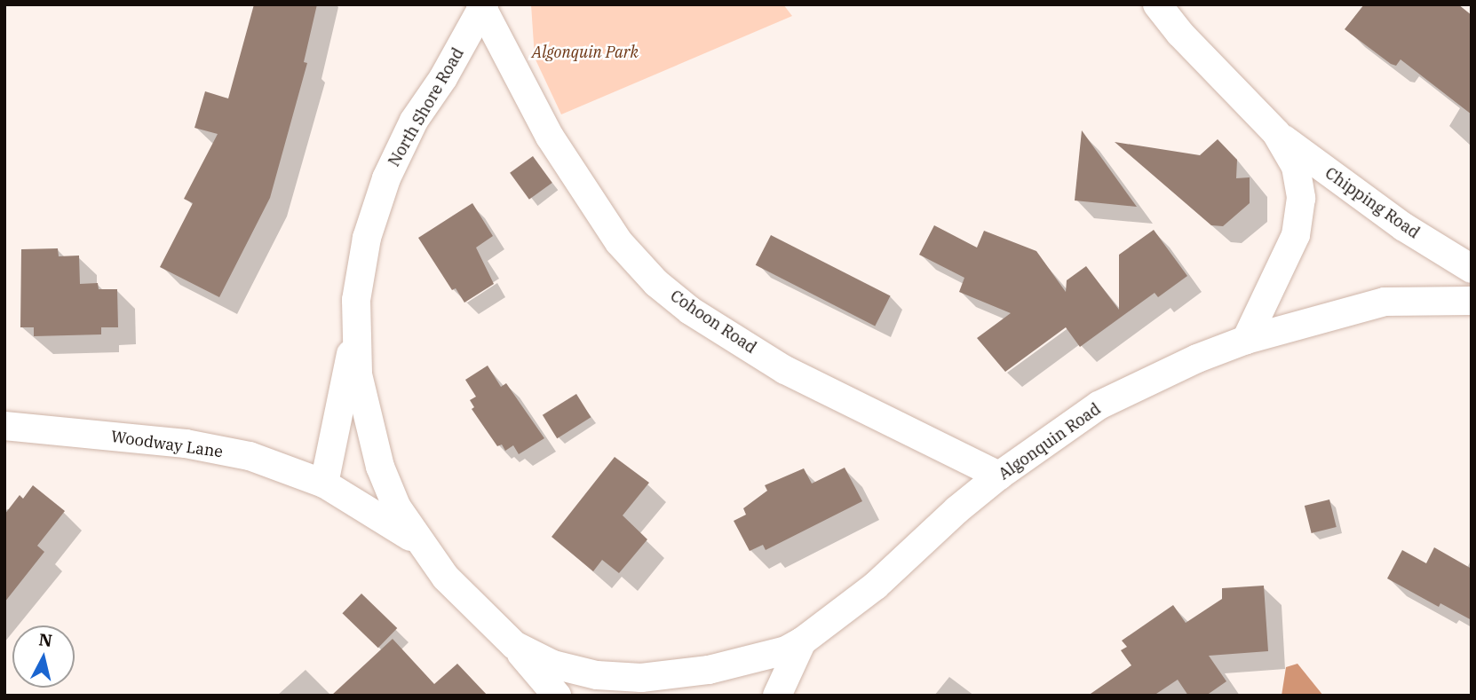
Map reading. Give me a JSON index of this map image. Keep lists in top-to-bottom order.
{
  "streets": {
    "street": [
      "North Shore Road",
      "Chipping Road",
      "Cohoon Road",
      "Algonquin Road",
      "Woodway Lane"
    ]
  },
  "crossings": [
    ["North Shore Road", "Cohoon Road"],
    ["North Shore Road", "Algonquin Road"],
    ["North Shore Road", "Woodway Lane"],
    ["Chipping Road", "Algonquin Road"],
    ["Cohoon Road", "Algonquin Road"]
  ],
  "parks": ["Algonquin Park"],
  "north": "top"
}
